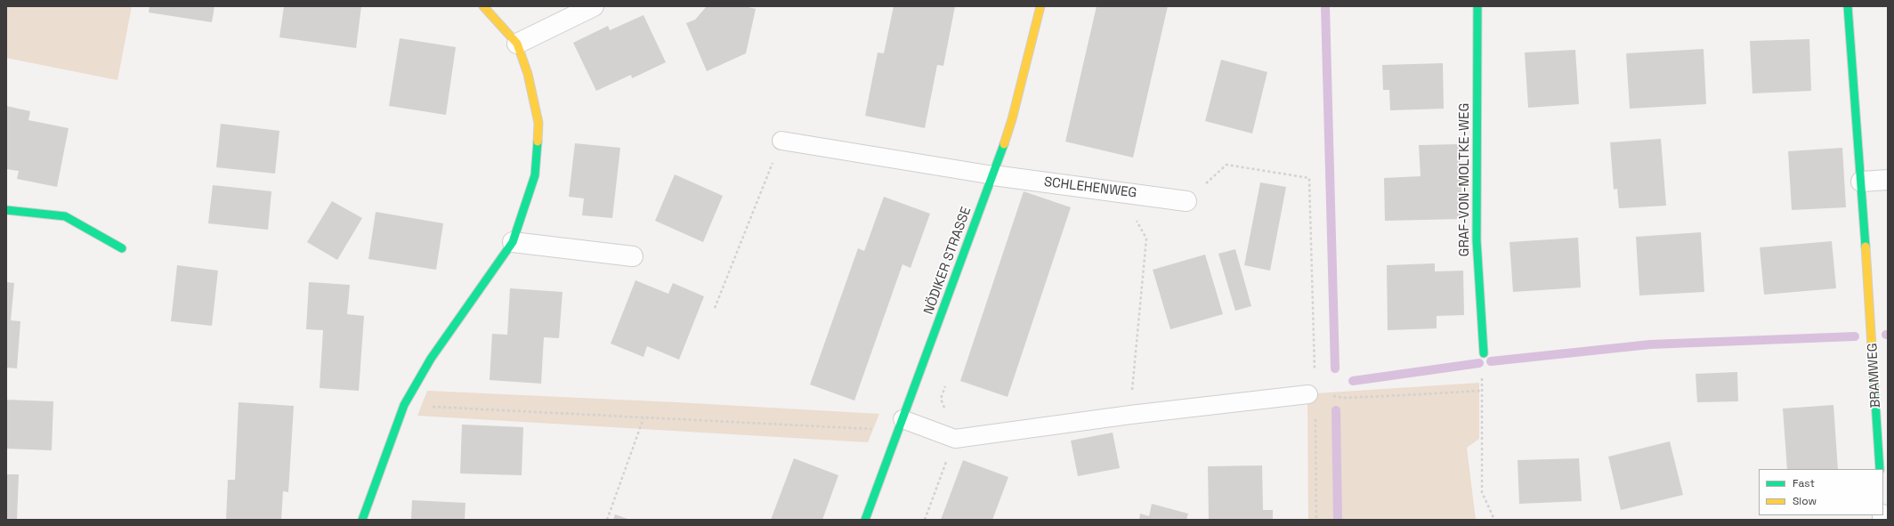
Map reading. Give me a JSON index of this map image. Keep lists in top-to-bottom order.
{
  "streets": {
    "street": [
      "GRAF-VON-MOLTKE-WEG",
      "SCHLEHENWEG",
      "NÖDIKER STRASSE",
      "BRAMWEG"
    ]
  },
  "crossings": [
    ["SCHLEHENWEG", "NÖDIKER STRASSE"]
  ],
  "legend": ["Fast", "Slow"]
}
